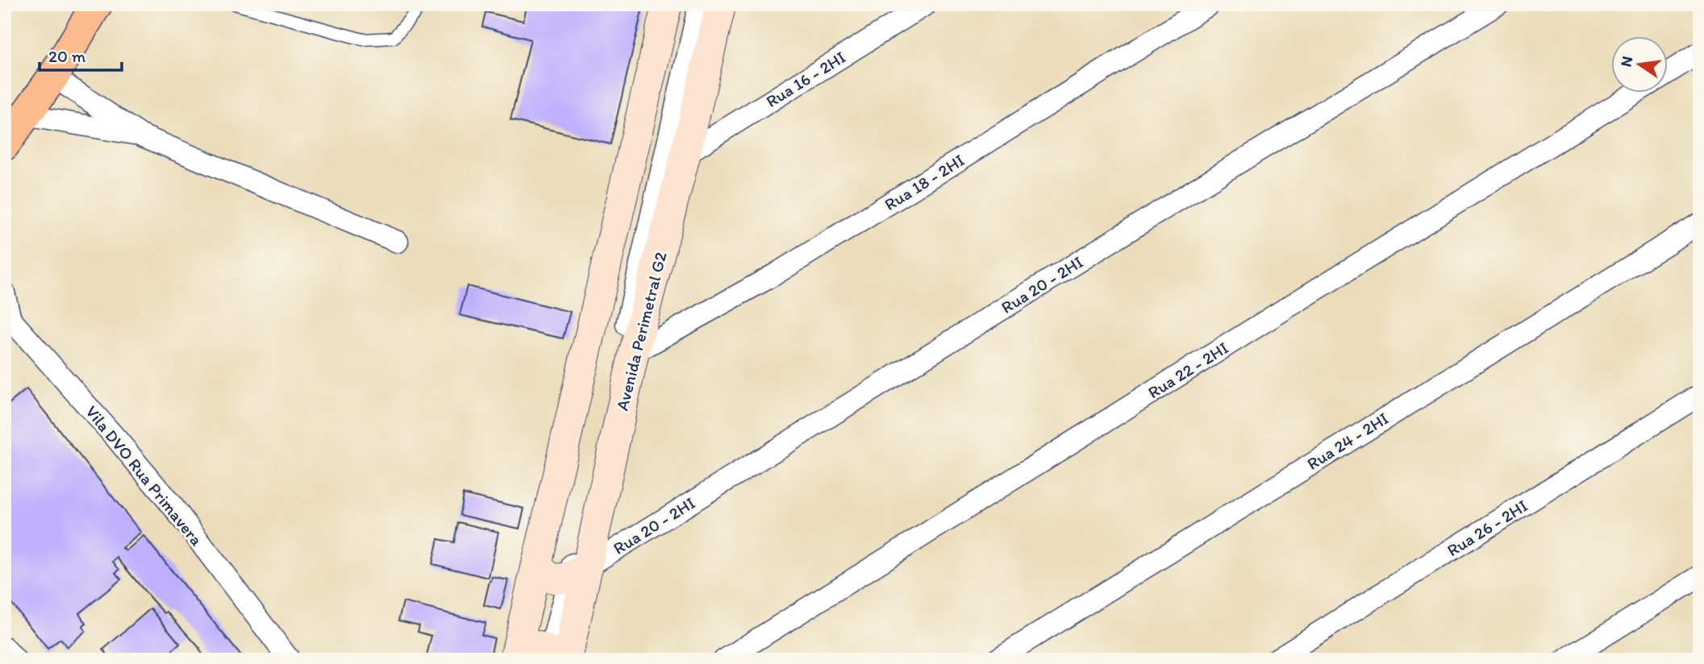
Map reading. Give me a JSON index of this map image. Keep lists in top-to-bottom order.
{
  "streets": {
    "street": [
      "Rua 16 - 2HI",
      "Rua 18 - 2HI",
      "Rua 20 - 2HI",
      "Avenida Perimetral G2",
      "Rua 22 - 2HI",
      "Rua 24 - 2HI",
      "Vila DVO Rua Primavera",
      "Rua 26 - 2HI"
    ]
  },
  "crossings": [
    ["Rua 16 - 2HI", "Avenida Perimetral G2"],
    ["Rua 18 - 2HI", "Avenida Perimetral G2"],
    ["Rua 20 - 2HI", "Avenida Perimetral G2"]
  ],
  "scale_bar": "20 m",
  "north": "left"
}
